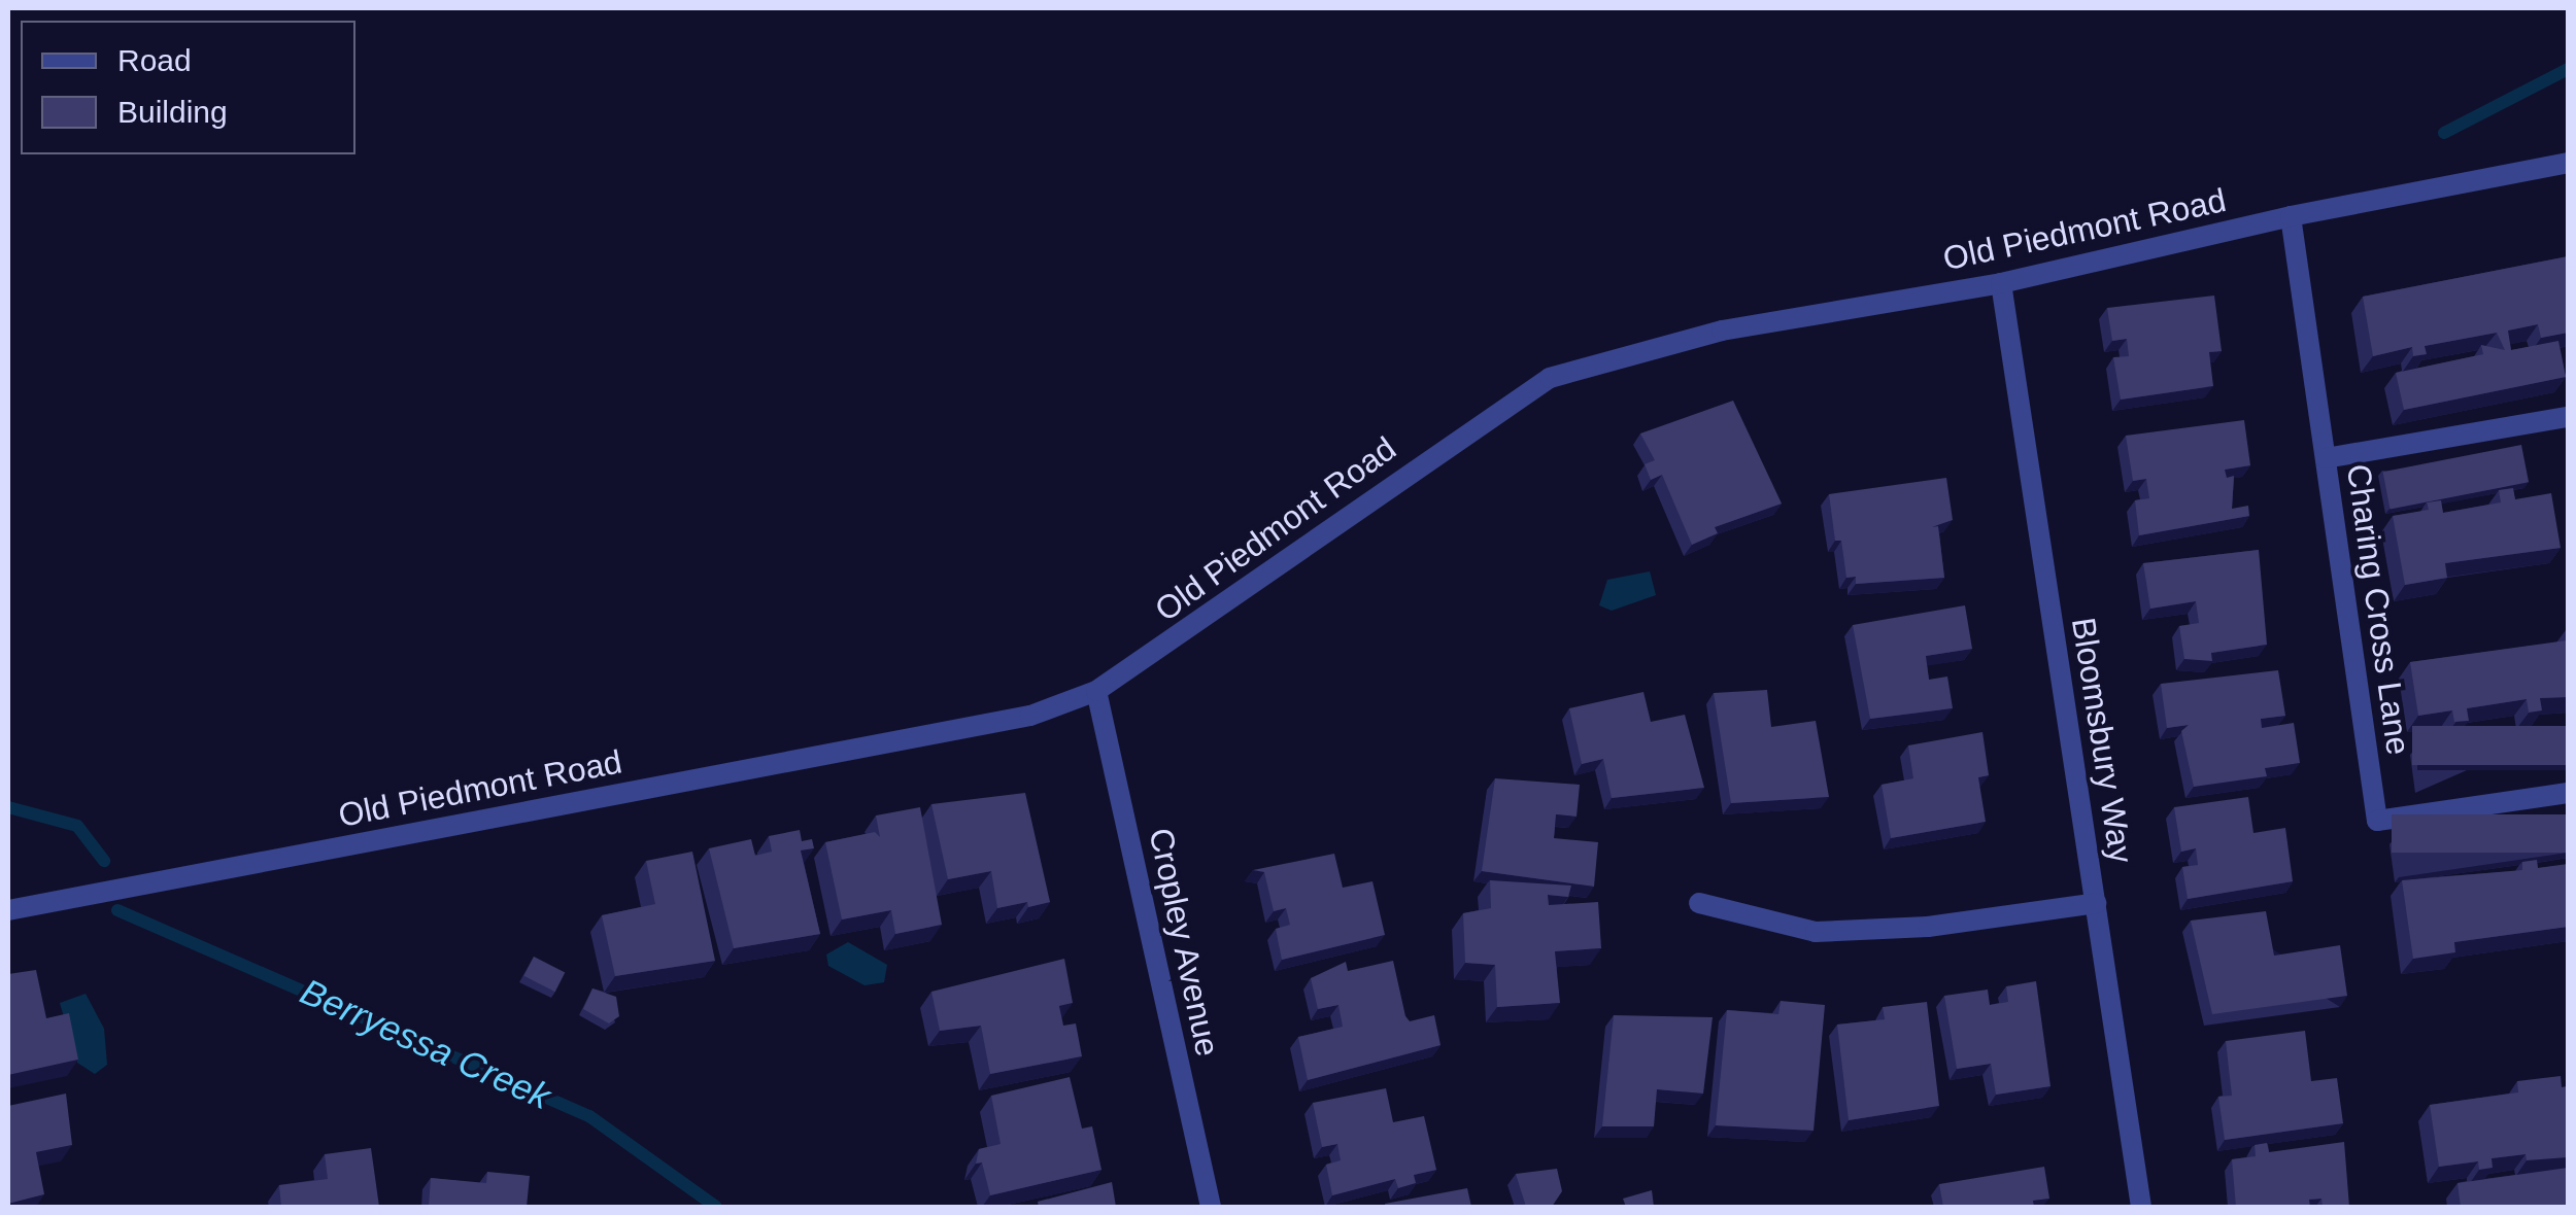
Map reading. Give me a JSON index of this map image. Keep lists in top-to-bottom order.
{
  "streets": {
    "street": [
      "Old Piedmont Road",
      "Charing Cross Lane",
      "Bloomsbury Way",
      "Cropley Avenue"
    ]
  },
  "crossings": [
    ["Old Piedmont Road", "Charing Cross Lane"],
    ["Old Piedmont Road", "Bloomsbury Way"],
    ["Old Piedmont Road", "Cropley Avenue"]
  ],
  "water": ["Berryessa Creek"],
  "legend": ["Road", "Building"]
}
